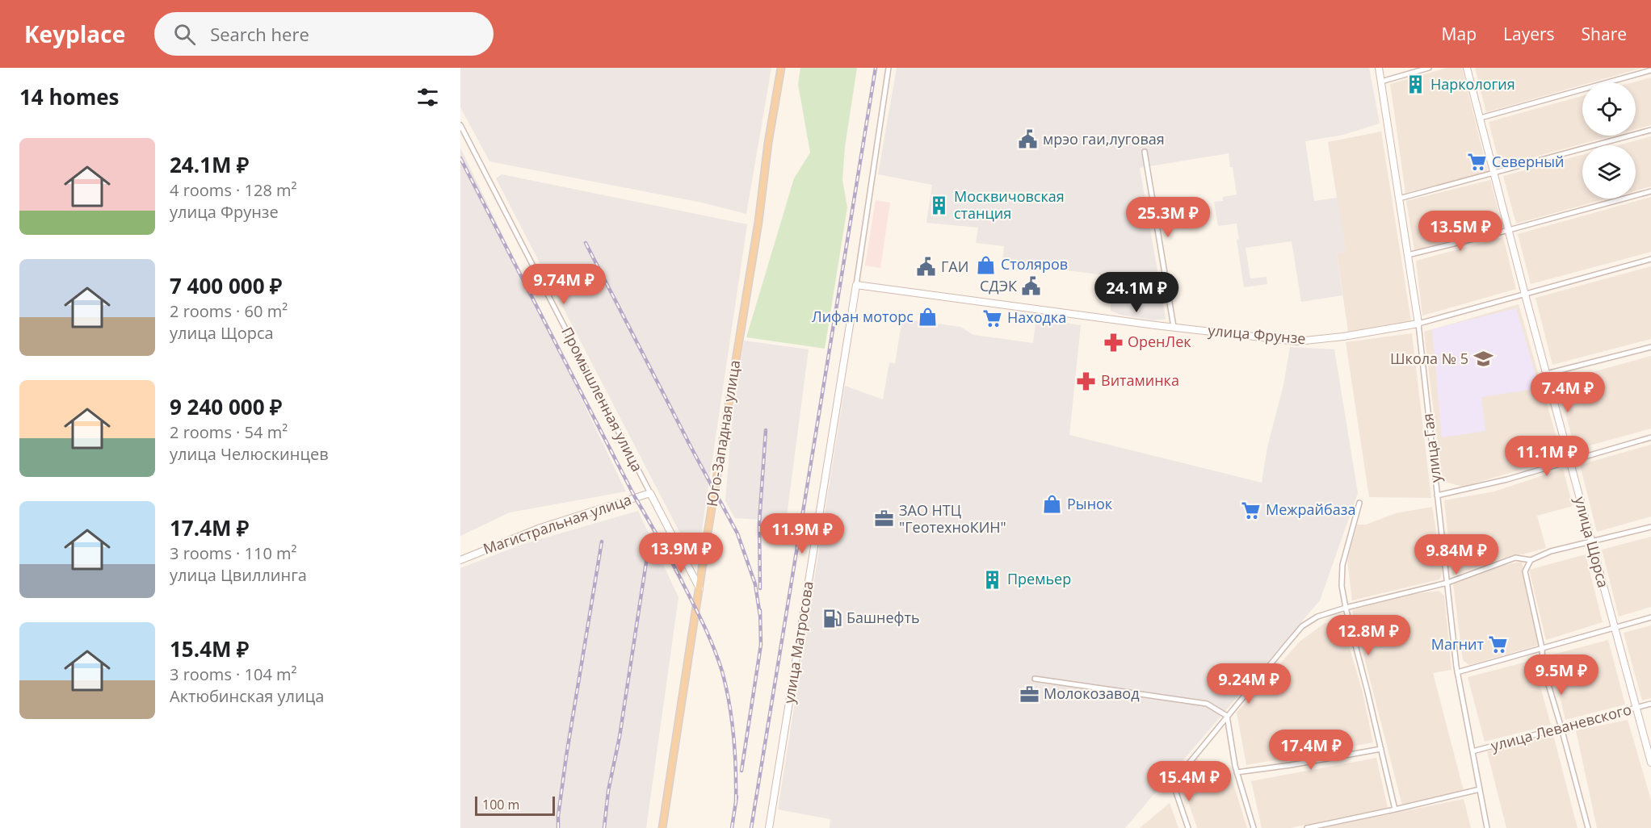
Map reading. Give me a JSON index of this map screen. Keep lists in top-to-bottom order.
{
  "streets": {
    "main road": ["Юго-Западная улица"],
    "street": [
      "улица Фрунзе",
      "Промышленная улица",
      "улица Гая",
      "Магистральная улица",
      "улица Щорса",
      "улица Матросова",
      "улица Леваневского"
    ]
  },
  "crossings": [
    ["улица Фрунзе", "улица Гая"],
    ["улица Фрунзе", "улица Щорса"],
    ["улица Фрунзе", "улица Матросова"],
    ["Промышленная улица", "Магистральная улица"],
    ["Юго-Западная улица", "Магистральная улица"],
    ["улица Гая", "улица Леваневского"],
    ["улица Щорса", "улица Леваневского"]
  ],
  "places": {
    "building": ["Наркология", "Москвичовская станция", "Премьер"],
    "public building": ["мрэо гаи,луговая", "ГАИ", "СДЭК"],
    "supermarket": [
      "Северный",
      "Находка",
      "Межрайбаза",
      "Магнит"
    ],
    "shop": ["Столяров", "Лифан моторс", "Рынок"],
    "pharmacy": ["ОренЛек", "Витаминка"],
    "school or university": ["Школа № 5"],
    "office": ["ЗАО НТЦ \"ГеотехноКИН\"", "Молокозавод"],
    "fuel station": ["Башнефть"]
  },
  "scale_bar": "100 m",
  "page": {
    "header": "Keyplace",
    "search": "Search here",
    "nav": ["Map", "Layers", "Share"],
    "heading": "14 homes",
    "list": [
      {
        "name": "24.1M ₽",
        "note": "4 rooms · 128 m² · улица Фрунзе"
      },
      {
        "name": "7 400 000 ₽",
        "note": "2 rooms · 60 m² · улица Щорса"
      },
      {
        "name": "9 240 000 ₽",
        "note": "2 rooms · 54 m² · улица Челюскинцев"
      },
      {
        "name": "17.4M ₽",
        "note": "3 rooms · 110 m² · улица Цвиллинга"
      },
      {
        "name": "15.4M ₽",
        "note": "3 rooms · 104 m² · Актюбинская улица"
      }
    ],
    "price": [
      "25.3M ₽",
      "13.5M ₽",
      "9.74M ₽",
      "24.1M ₽",
      "7.4M ₽",
      "11.1M ₽",
      "11.9M ₽",
      "13.9M ₽",
      "9.84M ₽",
      "12.8M ₽",
      "9.5M ₽",
      "9.24M ₽",
      "17.4M ₽",
      "15.4M ₽"
    ],
    "scale": "100 m"
  }
}
